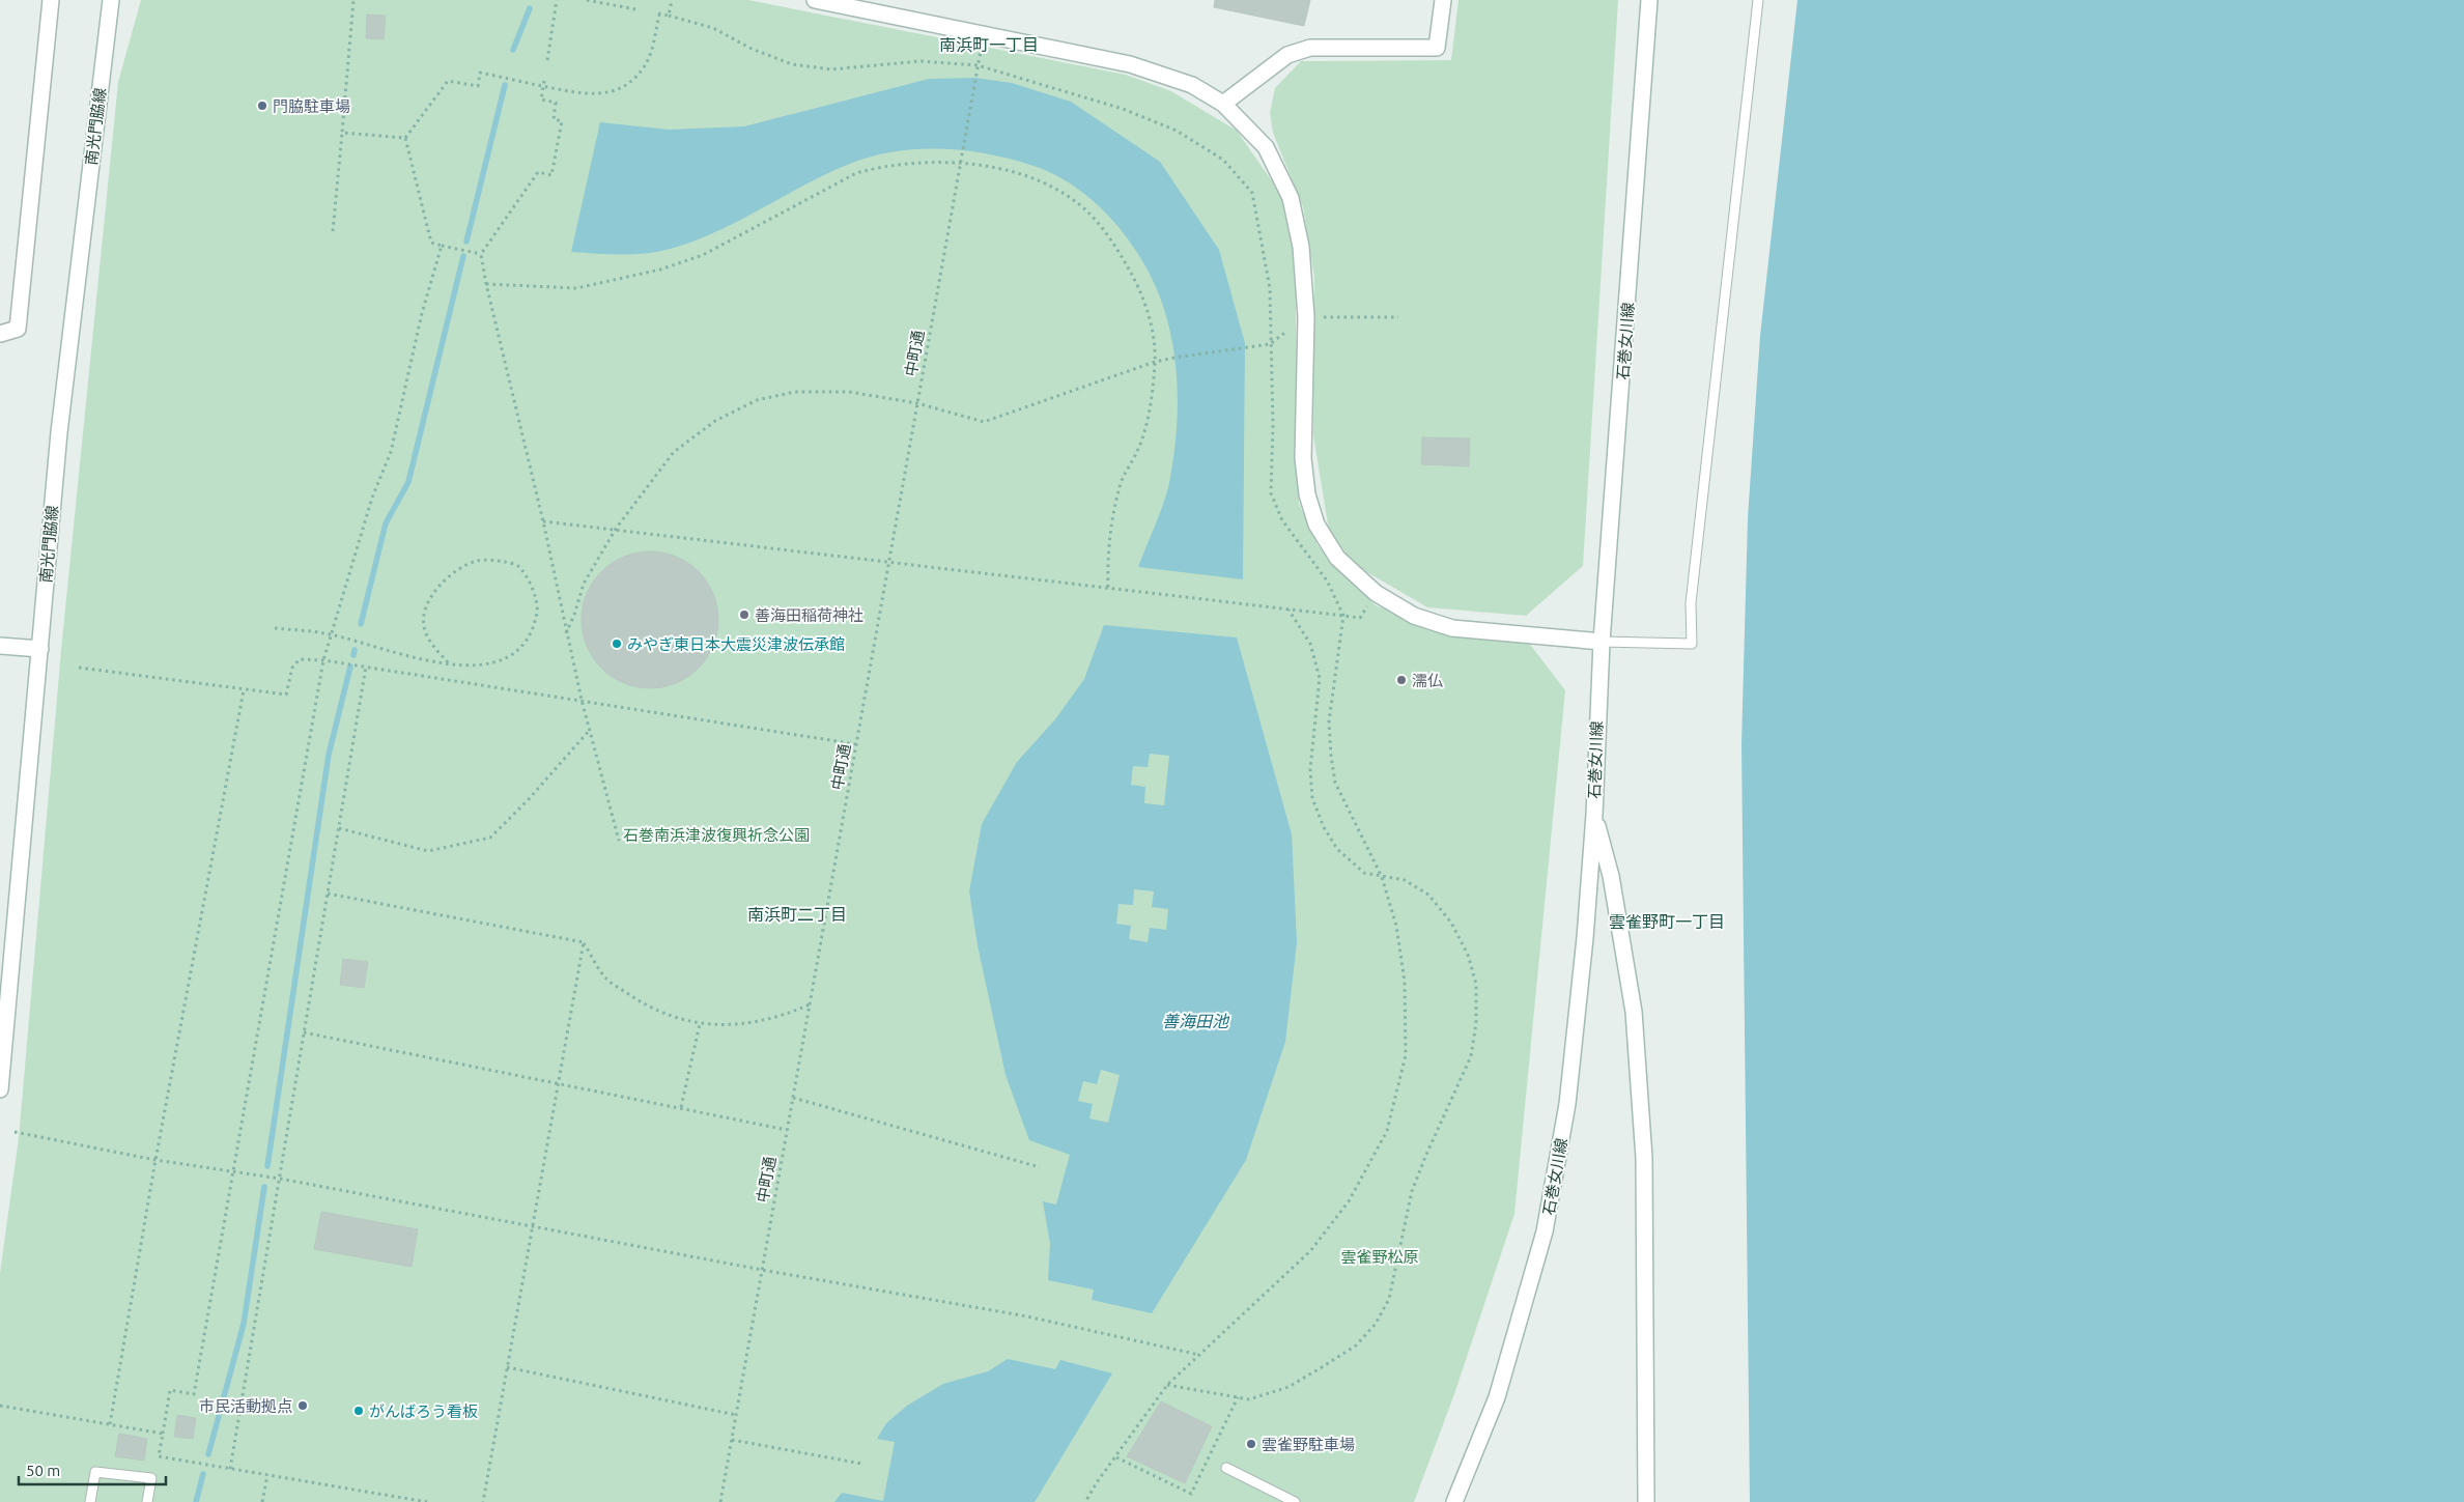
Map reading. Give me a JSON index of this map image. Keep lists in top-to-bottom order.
{
  "streets": {
    "street": ["南光門脇線", "石巻女川線"],
    "path": ["中町通"]
  },
  "districts": ["南浜町一丁目", "南浜町二丁目", "雲雀野町一丁目"],
  "water": ["善海田池"],
  "parks": ["石巻南浜津波復興祈念公園", "雲雀野松原"],
  "places": [
    "門脇駐車場",
    "善海田稲荷神社",
    "みやぎ東日本大震災津波伝承館",
    "濡仏",
    "市民活動拠点",
    "がんばろう看板",
    "雲雀野駐車場"
  ],
  "scale_bar": "50 m"
}
